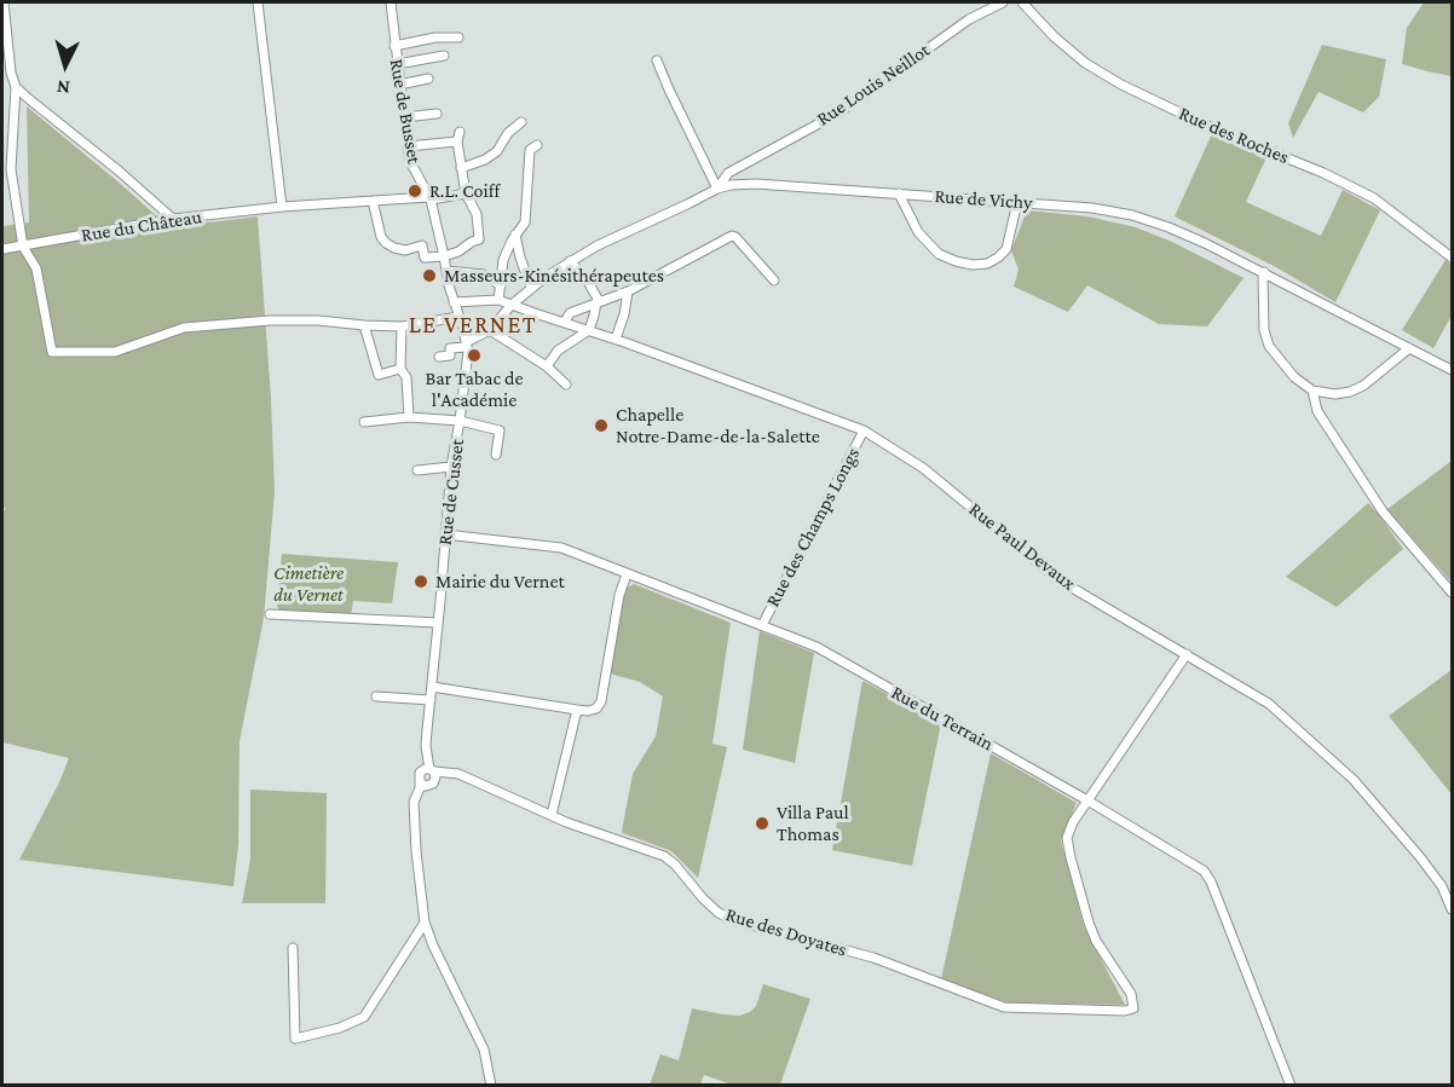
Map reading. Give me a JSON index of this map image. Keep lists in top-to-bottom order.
{
  "streets": {
    "street": [
      "Rue Louis Neillot",
      "Rue de Busset",
      "Rue des Roches",
      "Rue de Vichy",
      "Rue du Château",
      "Rue de Cusset",
      "Rue des Champs Longs",
      "Rue Paul Devaux",
      "Rue du Terrain",
      "Rue des Doyates"
    ]
  },
  "crossings": [
    ["Rue Louis Neillot", "Rue de Vichy"],
    ["Rue de Busset", "Rue du Château"],
    ["Rue de Busset", "Rue de Cusset"],
    ["Rue de Vichy", "Rue Paul Devaux"],
    ["Rue de Cusset", "Rue du Terrain"],
    ["Rue de Cusset", "Rue des Doyates"],
    ["Rue des Champs Longs", "Rue Paul Devaux"],
    ["Rue des Champs Longs", "Rue du Terrain"],
    ["Rue du Terrain", "Rue des Doyates"]
  ],
  "districts": ["LE VERNET"],
  "parks": ["Cimetière du Vernet"],
  "places": [
    "R.L. Coiff",
    "Masseurs-Kinésithérapeutes",
    "Bar Tabac de l'Académie",
    "Chapelle Notre-Dame-de-la-Salette",
    "Mairie du Vernet",
    "Villa Paul Thomas"
  ],
  "north": "bottom"
}
